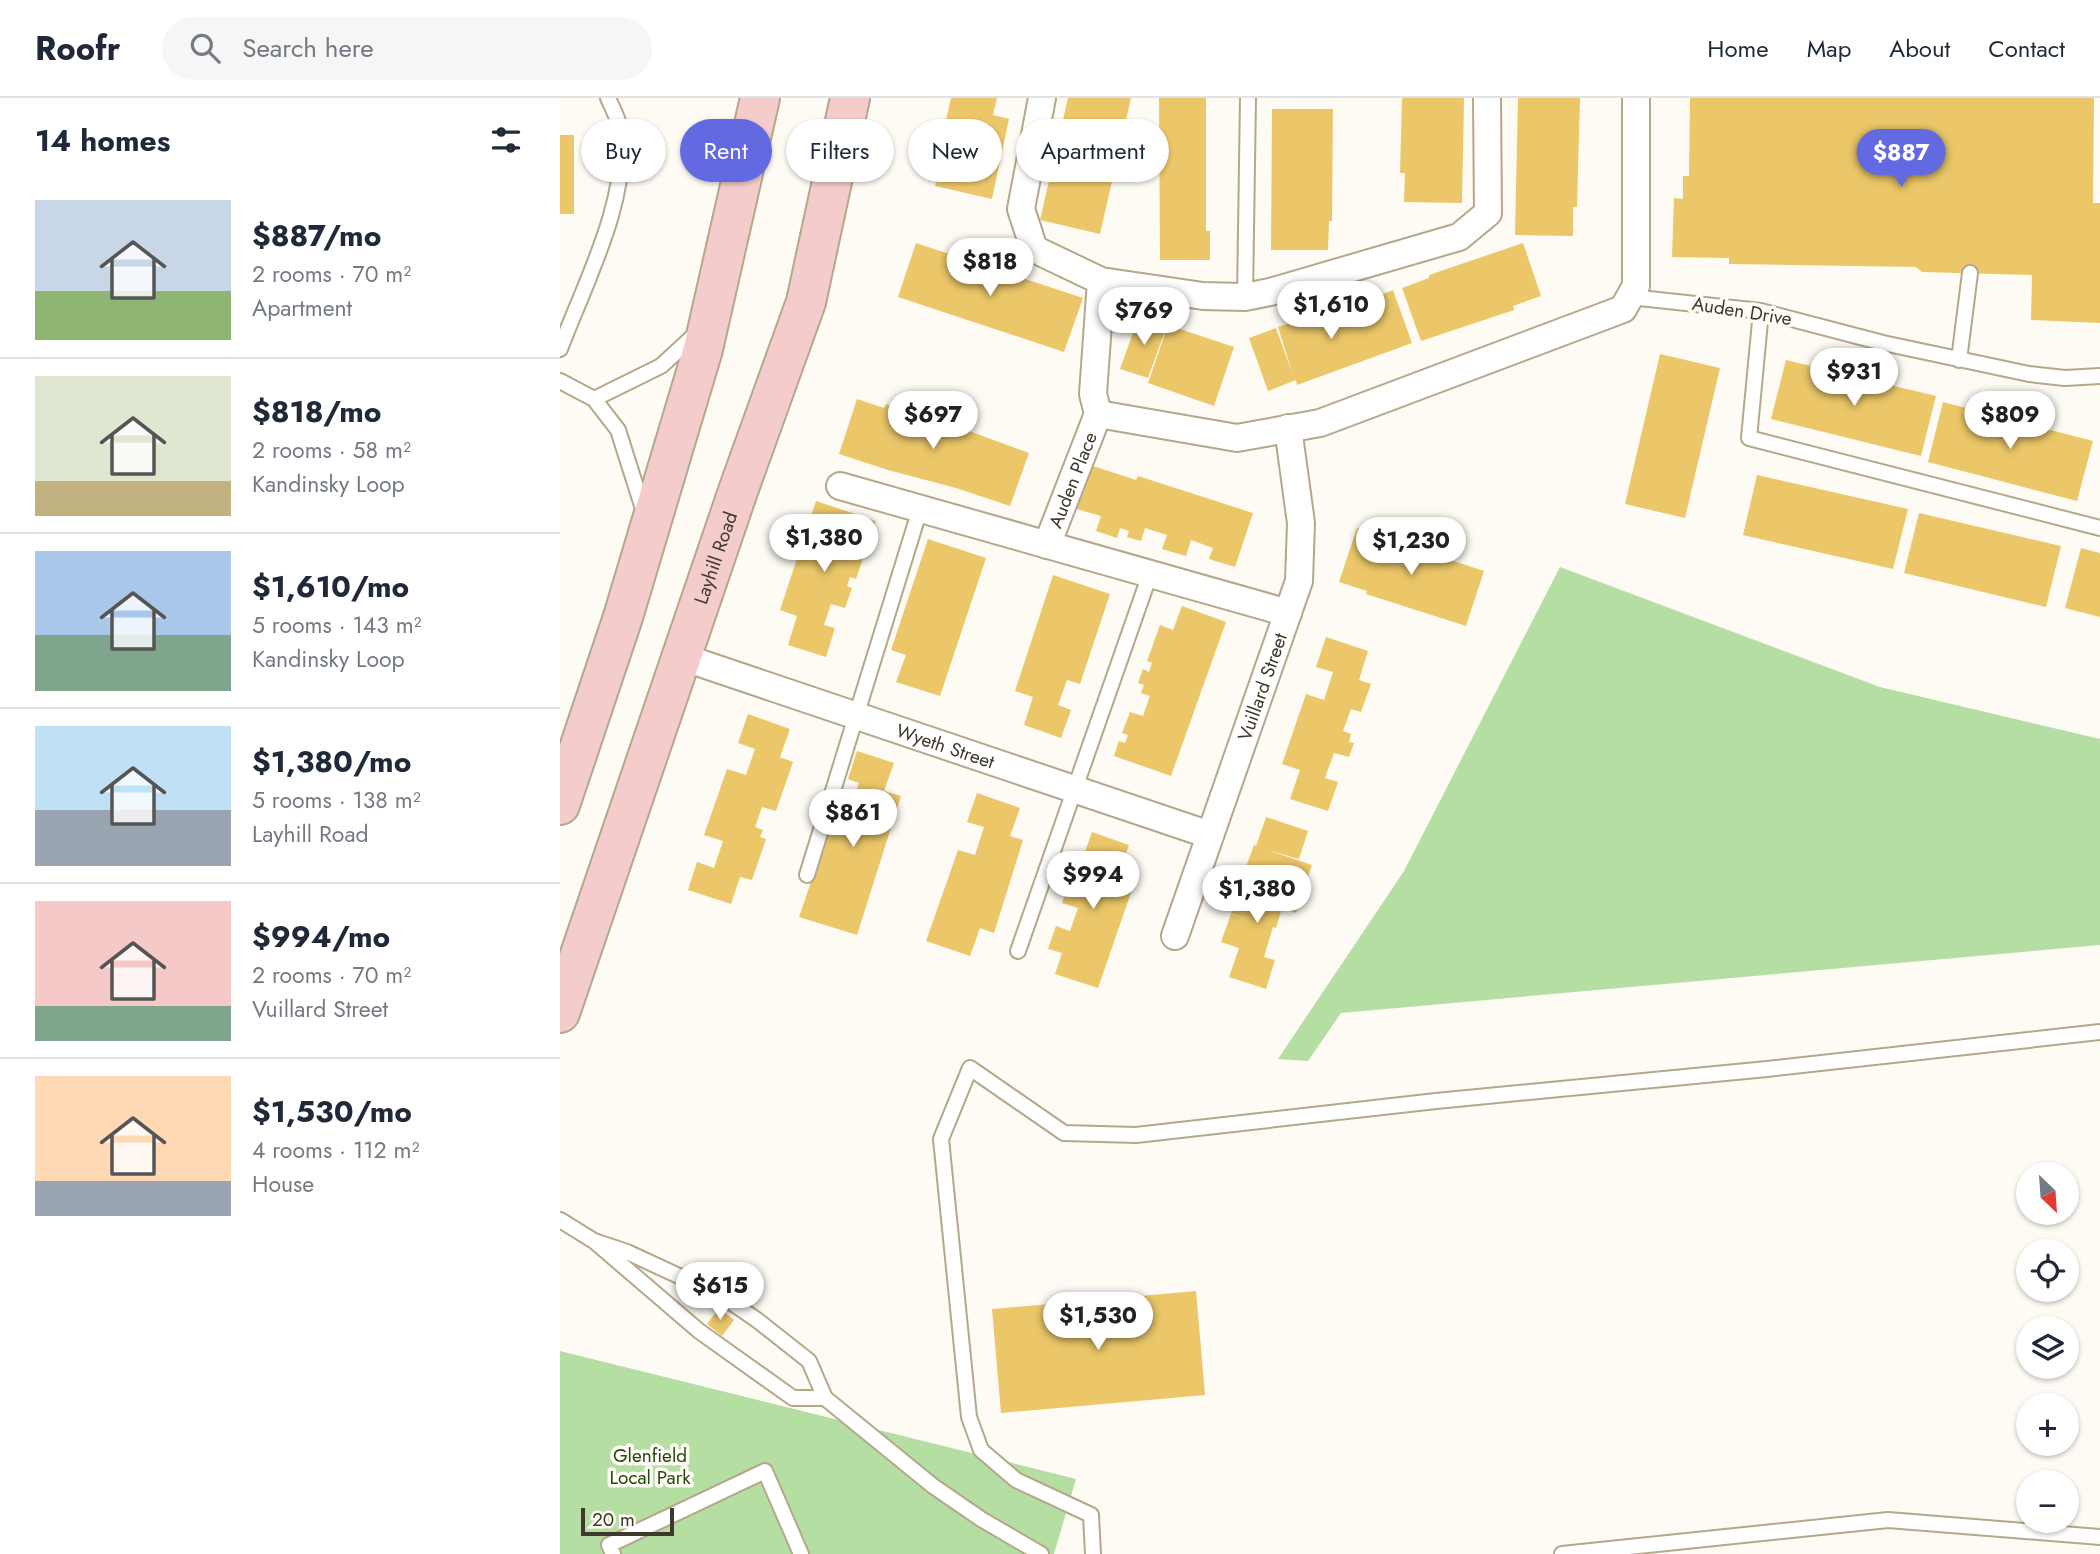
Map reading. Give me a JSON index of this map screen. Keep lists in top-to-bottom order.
{
  "streets": {
    "main road": ["Layhill Road"],
    "street": ["Auden Place", "Vuillard Street", "Wyeth Street"],
    "lane": ["Auden Drive"]
  },
  "crossings": [
    ["Layhill Road", "Wyeth Street"],
    ["Vuillard Street", "Wyeth Street"]
  ],
  "parks": ["Glenfield Local Park"],
  "scale_bar": "20 m",
  "north": "bottom right",
  "page": {
    "header": "Roofr",
    "search": "Search here",
    "nav": [
      "Home",
      "Map",
      "About",
      "Contact"
    ],
    "heading": "14 homes",
    "chip": [
      "Buy",
      "Rent",
      "Filters",
      "New",
      "Apartment"
    ],
    "price": [
      "$887",
      "$818",
      "$1,610",
      "$769",
      "$931",
      "$697",
      "$809",
      "$1,380",
      "$1,230",
      "$861",
      "$994",
      "$1,380",
      "$615",
      "$1,530"
    ],
    "list": [
      {
        "name": "$887/mo",
        "note": "2 rooms · 70 m² · Apartment"
      },
      {
        "name": "$818/mo",
        "note": "2 rooms · 58 m² · Kandinsky Loop"
      },
      {
        "name": "$1,610/mo",
        "note": "5 rooms · 143 m² · Kandinsky Loop"
      },
      {
        "name": "$1,380/mo",
        "note": "5 rooms · 138 m² · Layhill Road"
      },
      {
        "name": "$994/mo",
        "note": "2 rooms · 70 m² · Vuillard Street"
      },
      {
        "name": "$1,530/mo",
        "note": "4 rooms · 112 m² · House"
      }
    ],
    "map_buttons": ["+", "−"],
    "scale": "20 m"
  }
}
